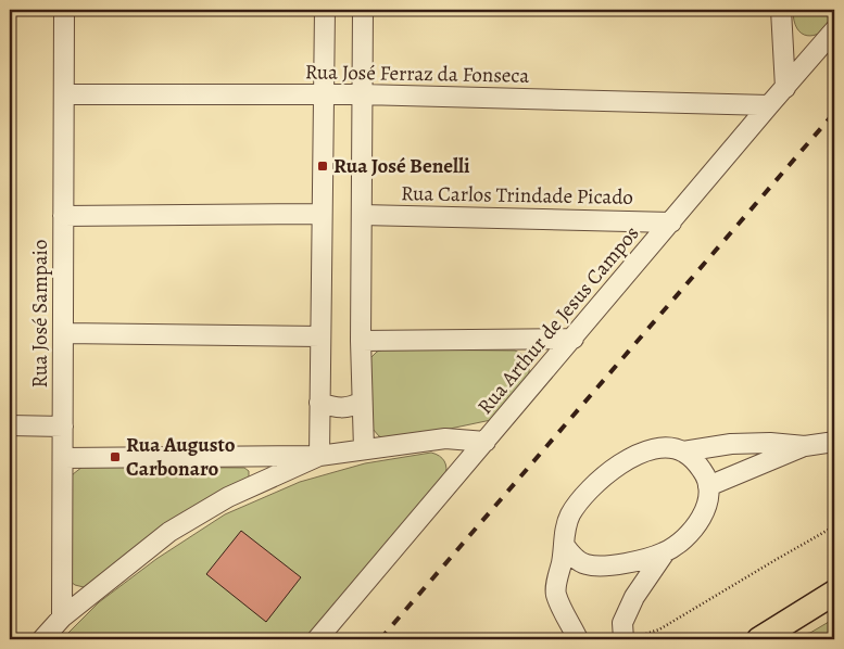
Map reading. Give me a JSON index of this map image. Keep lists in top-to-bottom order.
{
  "streets": {
    "street": [
      "Rua José Ferraz da Fonseca",
      "Rua Carlos Trindade Picado",
      "Rua José Sampaio",
      "Rua Arthur de Jesus Campos"
    ]
  },
  "crossings": [
    ["Rua José Ferraz da Fonseca", "Rua José Sampaio"],
    ["Rua José Ferraz da Fonseca", "Rua Arthur de Jesus Campos"],
    ["Rua Carlos Trindade Picado", "Rua Arthur de Jesus Campos"]
  ],
  "places": {
    "transit": ["Rua José Benelli", "Rua Augusto Carbonaro"]
  }
}
